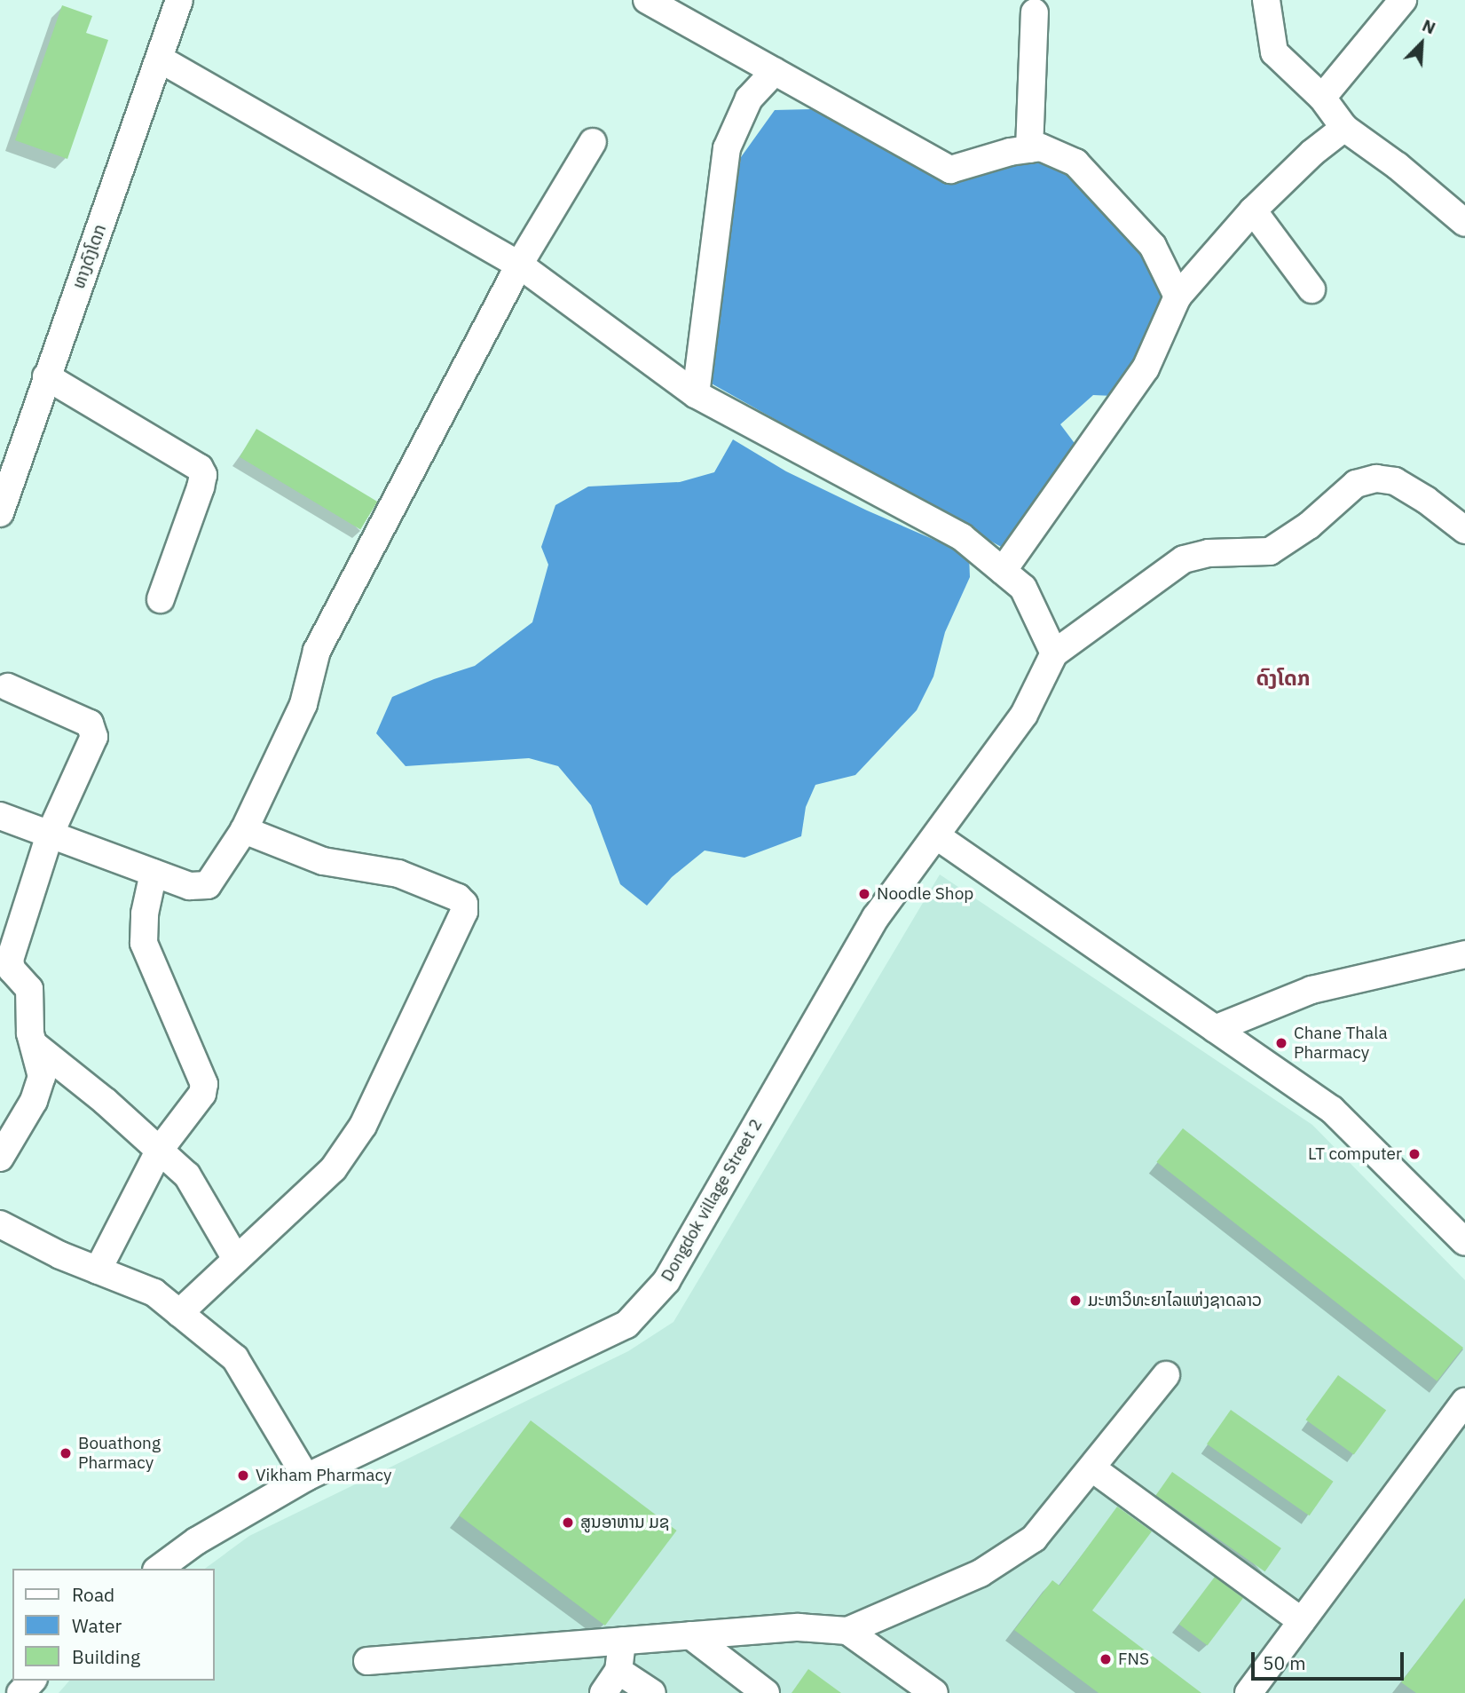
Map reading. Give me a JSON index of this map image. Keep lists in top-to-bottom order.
{
  "streets": {
    "street": ["ທາງດົງໂດກ", "Dongdok village Street 2"]
  },
  "districts": ["ດົງໂດກ"],
  "places": [
    "Noodle Shop",
    "Chane Thala Pharmacy",
    "LT computer",
    "ມະຫາວິທະຍາໄລແຫ່ງຊາດລາວ",
    "Bouathong Pharmacy",
    "Vikham Pharmacy",
    "ສູນອາຫານ ມຊ",
    "FNS"
  ],
  "legend": ["Road", "Water", "Building"],
  "scale_bar": "50 m",
  "north": "top right"
}
